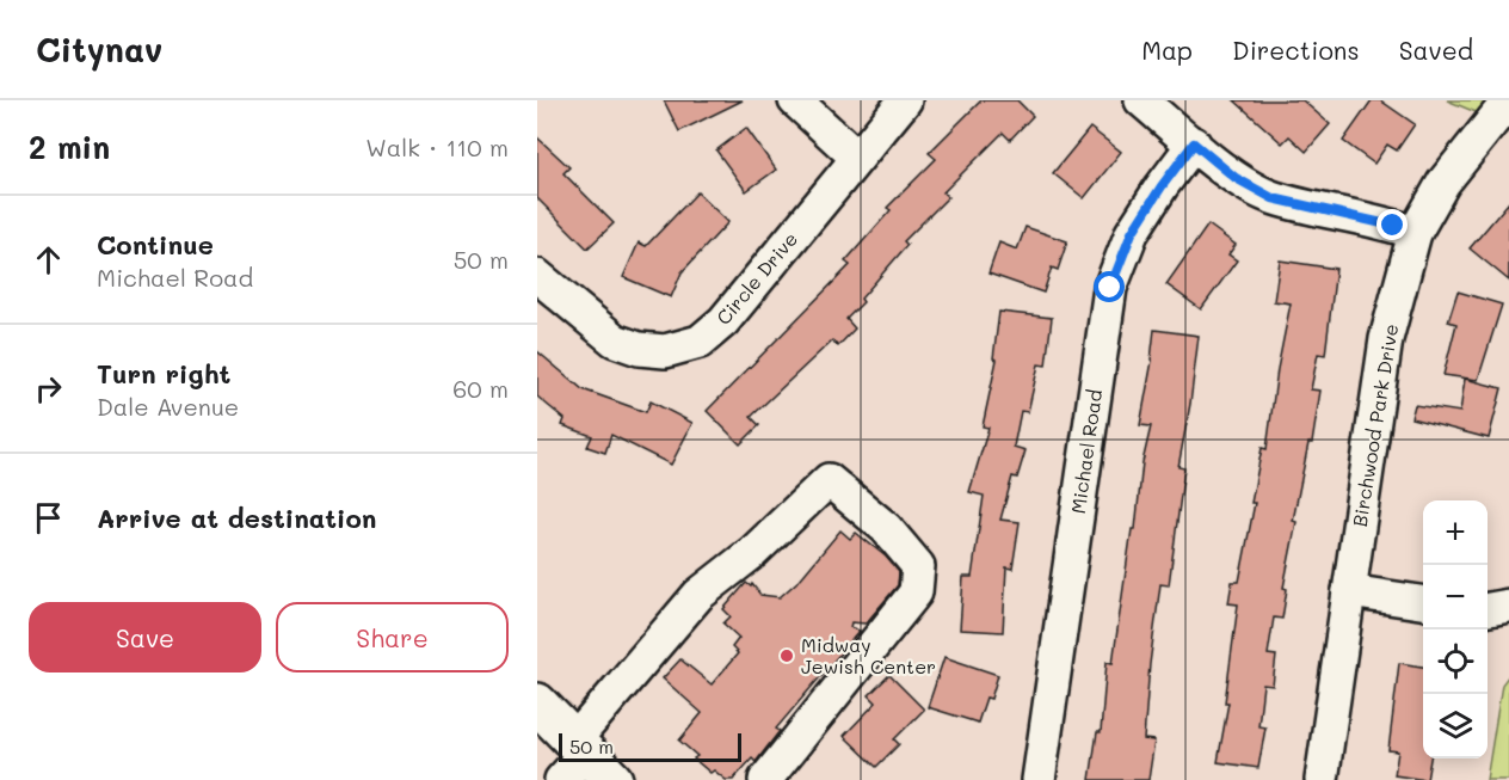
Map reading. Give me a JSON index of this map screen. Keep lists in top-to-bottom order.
{
  "streets": {
    "street": ["Circle Drive", "Birchwood Park Drive", "Michael Road"]
  },
  "places": ["Midway Jewish Center"],
  "scale_bar": "50 m",
  "page": {
    "header": "Citynav",
    "nav": ["Map", "Directions", "Saved"],
    "heading": ["2 min", "Walk · 110 m"],
    "list": [
      ["Continue", "Michael Road", "50 m"],
      ["Turn right", "Dale Avenue", "60 m"],
      "Arrive at destination"
    ],
    "map_buttons": ["+", "−"],
    "buttons": ["Save", "Share"],
    "scale": "50 m"
  }
}
